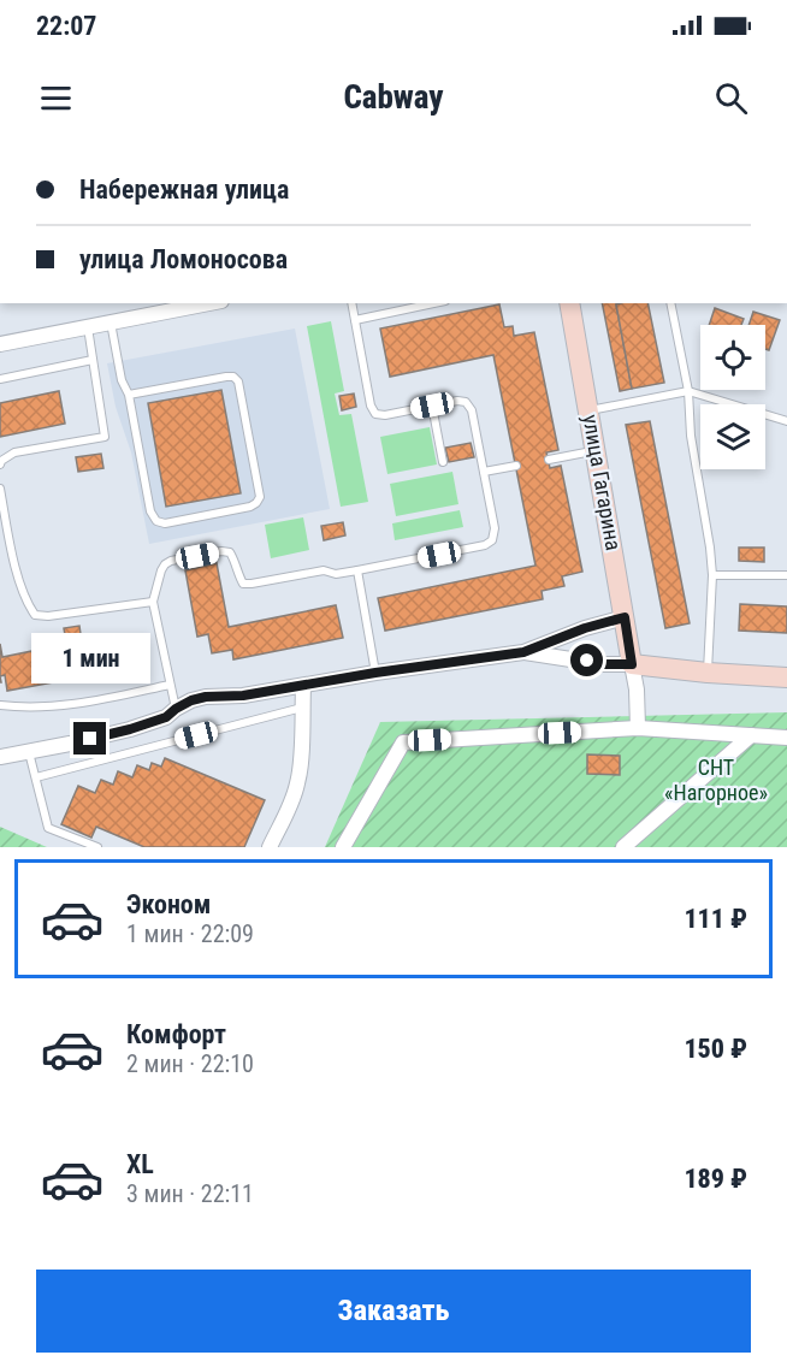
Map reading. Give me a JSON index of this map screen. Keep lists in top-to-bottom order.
{
  "streets": {
    "street": ["улица Гагарина"]
  },
  "parks": ["СНТ «Нагорное»"],
  "page": {
    "status": "22:07",
    "header": "Cabway",
    "banner": ["Набережная улица", "улица Ломоносова"],
    "bubble": "1 мин",
    "list": [
      {
        "name": "Эконом",
        "note": "1 мин · 22:09",
        "value": "111 ₽"
      },
      {
        "name": "Комфорт",
        "note": "2 мин · 22:10",
        "value": "150 ₽"
      },
      {
        "name": "XL",
        "note": "3 мин · 22:11",
        "value": "189 ₽"
      }
    ],
    "buttons": "Заказать"
  }
}
